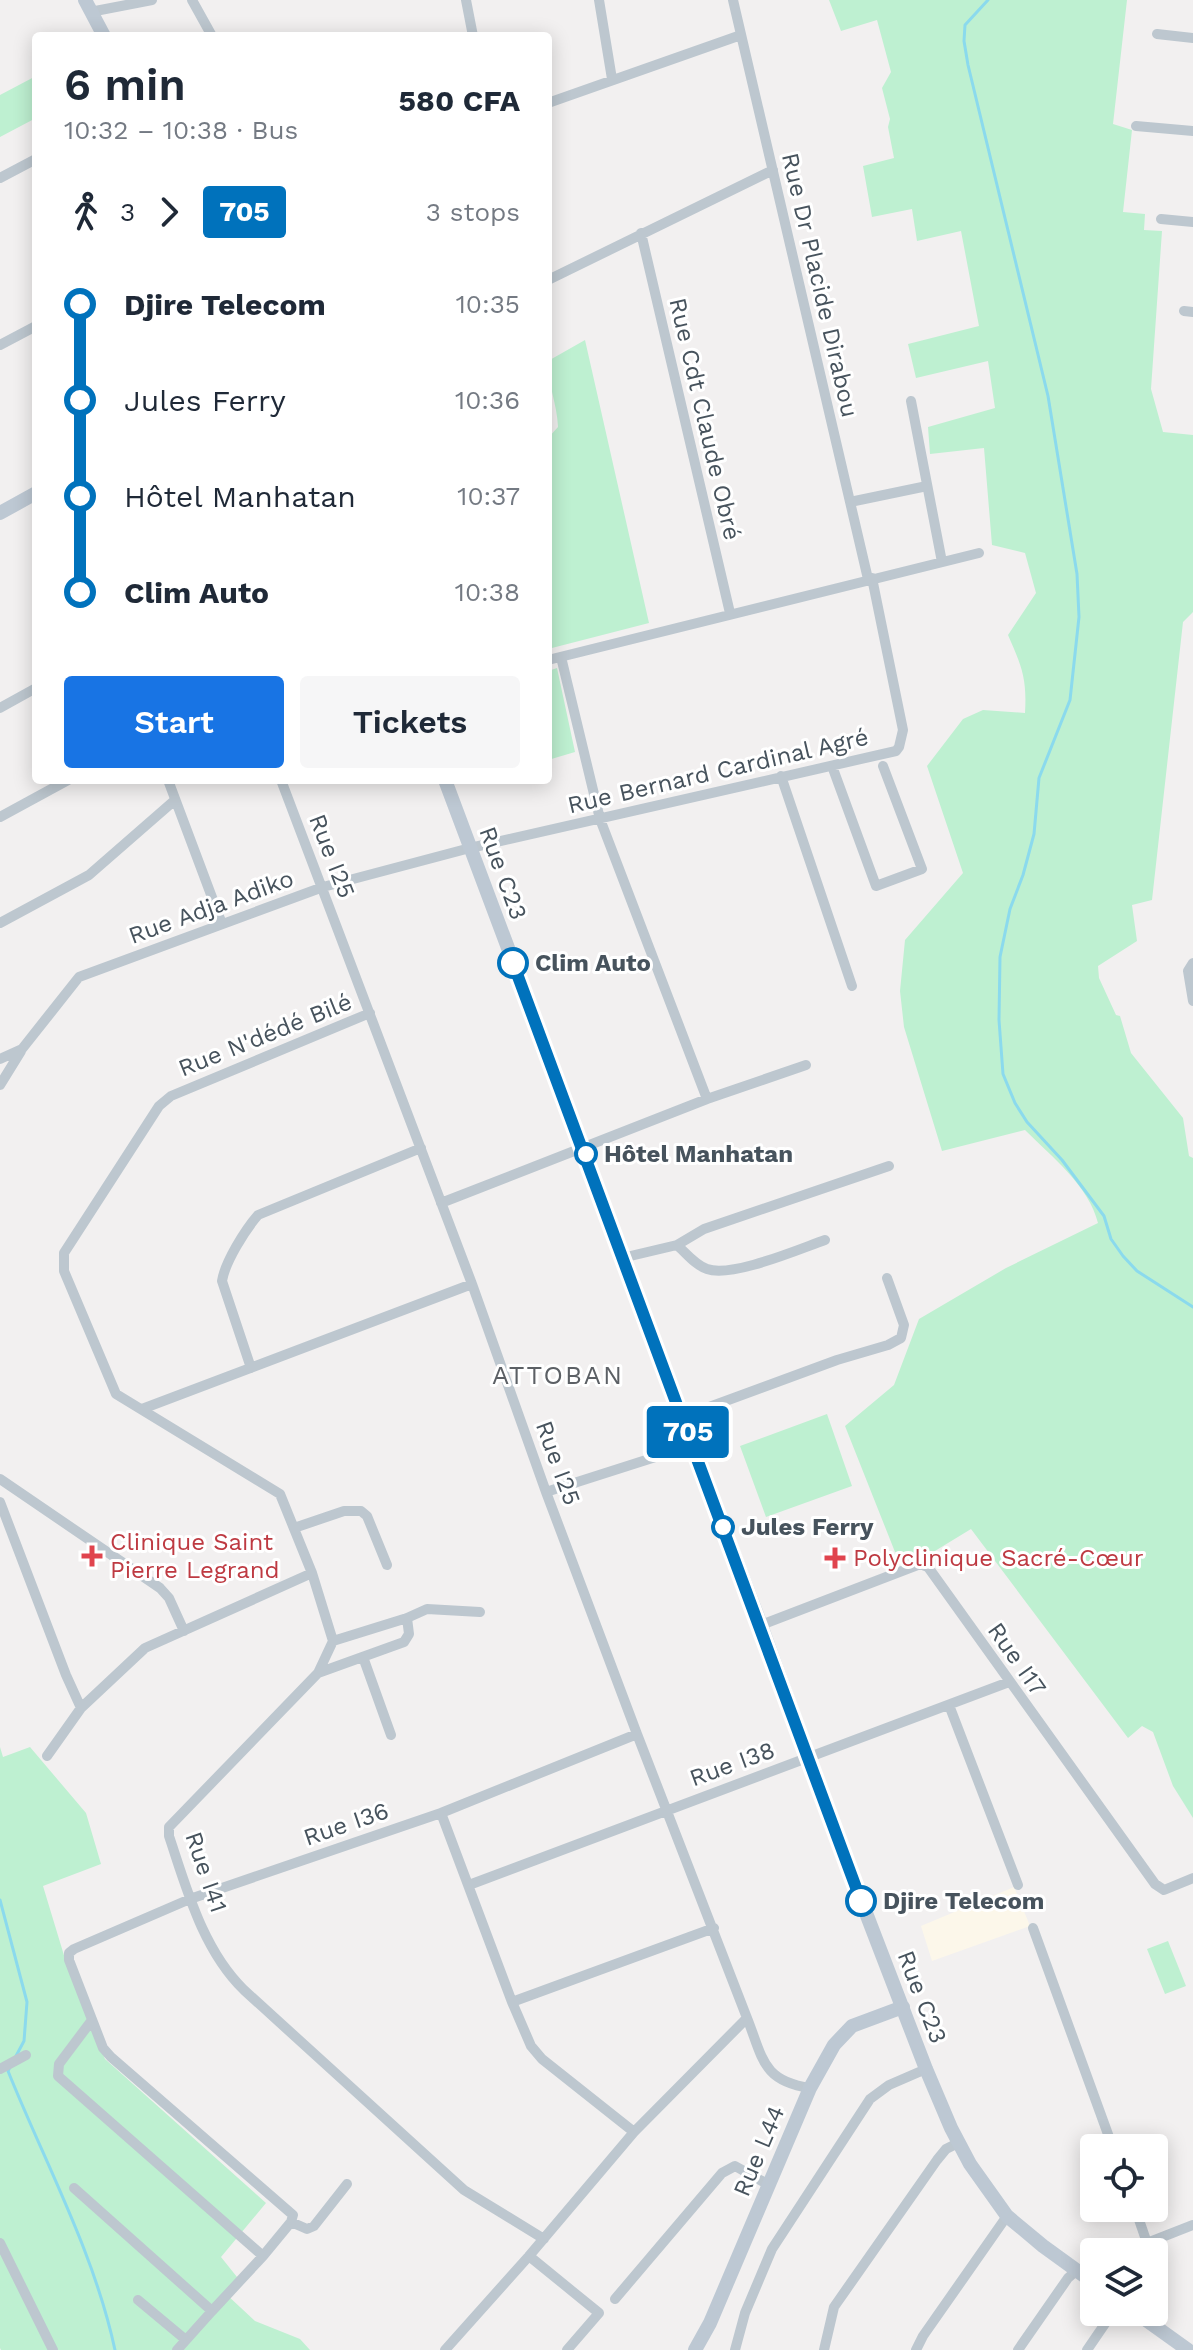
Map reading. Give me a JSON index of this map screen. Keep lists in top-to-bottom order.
{
  "streets": {
    "street": [
      "Rue Dr Placide Dirabou",
      "Rue Cdt Claude Obré",
      "Rue Bernard Cardinal Agré",
      "Rue I25",
      "Rue C23",
      "Rue Adja Adiko",
      "Rue N'dédé Bilé",
      "Rue I17",
      "Rue I38",
      "Rue I36",
      "Rue I41",
      "Rue L44"
    ]
  },
  "crossings": [
    ["Rue Dr Placide Dirabou", "Rue Bernard Cardinal Agré"],
    ["Rue Bernard Cardinal Agré", "Rue C23"],
    ["Rue Bernard Cardinal Agré", "Rue Adja Adiko"],
    ["Rue I25", "Rue Adja Adiko"],
    ["Rue I25", "Rue N'dédé Bilé"],
    ["Rue I25", "Rue I38"],
    ["Rue I25", "Rue I36"],
    ["Rue I25", "Rue L44"],
    ["Rue C23", "Rue Adja Adiko"],
    ["Rue C23", "Rue I17"],
    ["Rue C23", "Rue I38"],
    ["Rue C23", "Rue L44"],
    ["Rue I17", "Rue I38"],
    ["Rue I36", "Rue I41"]
  ],
  "districts": ["ATTOBAN"],
  "places": {
    "other": [
      "Clim Auto",
      "Hôtel Manhatan",
      "Jules Ferry",
      "Djire Telecom"
    ],
    "health": ["Clinique Saint Pierre Legrand", "Polyclinique Sacré-Cœur"]
  },
  "lines": ["bus line 705"],
  "page": {
    "on_map": "705",
    "heading": ["6 min", "10:32 – 10:38 · Bus", "580 CFA"],
    "legs": ["3", "705", "3 stops"],
    "list": [
      {
        "name": "Djire Telecom",
        "value": "10:35"
      },
      {
        "name": "Jules Ferry",
        "value": "10:36"
      },
      {
        "name": "Hôtel Manhatan",
        "value": "10:37"
      },
      {
        "name": "Clim Auto",
        "value": "10:38"
      }
    ],
    "buttons": ["Start", "Tickets"]
  }
}
